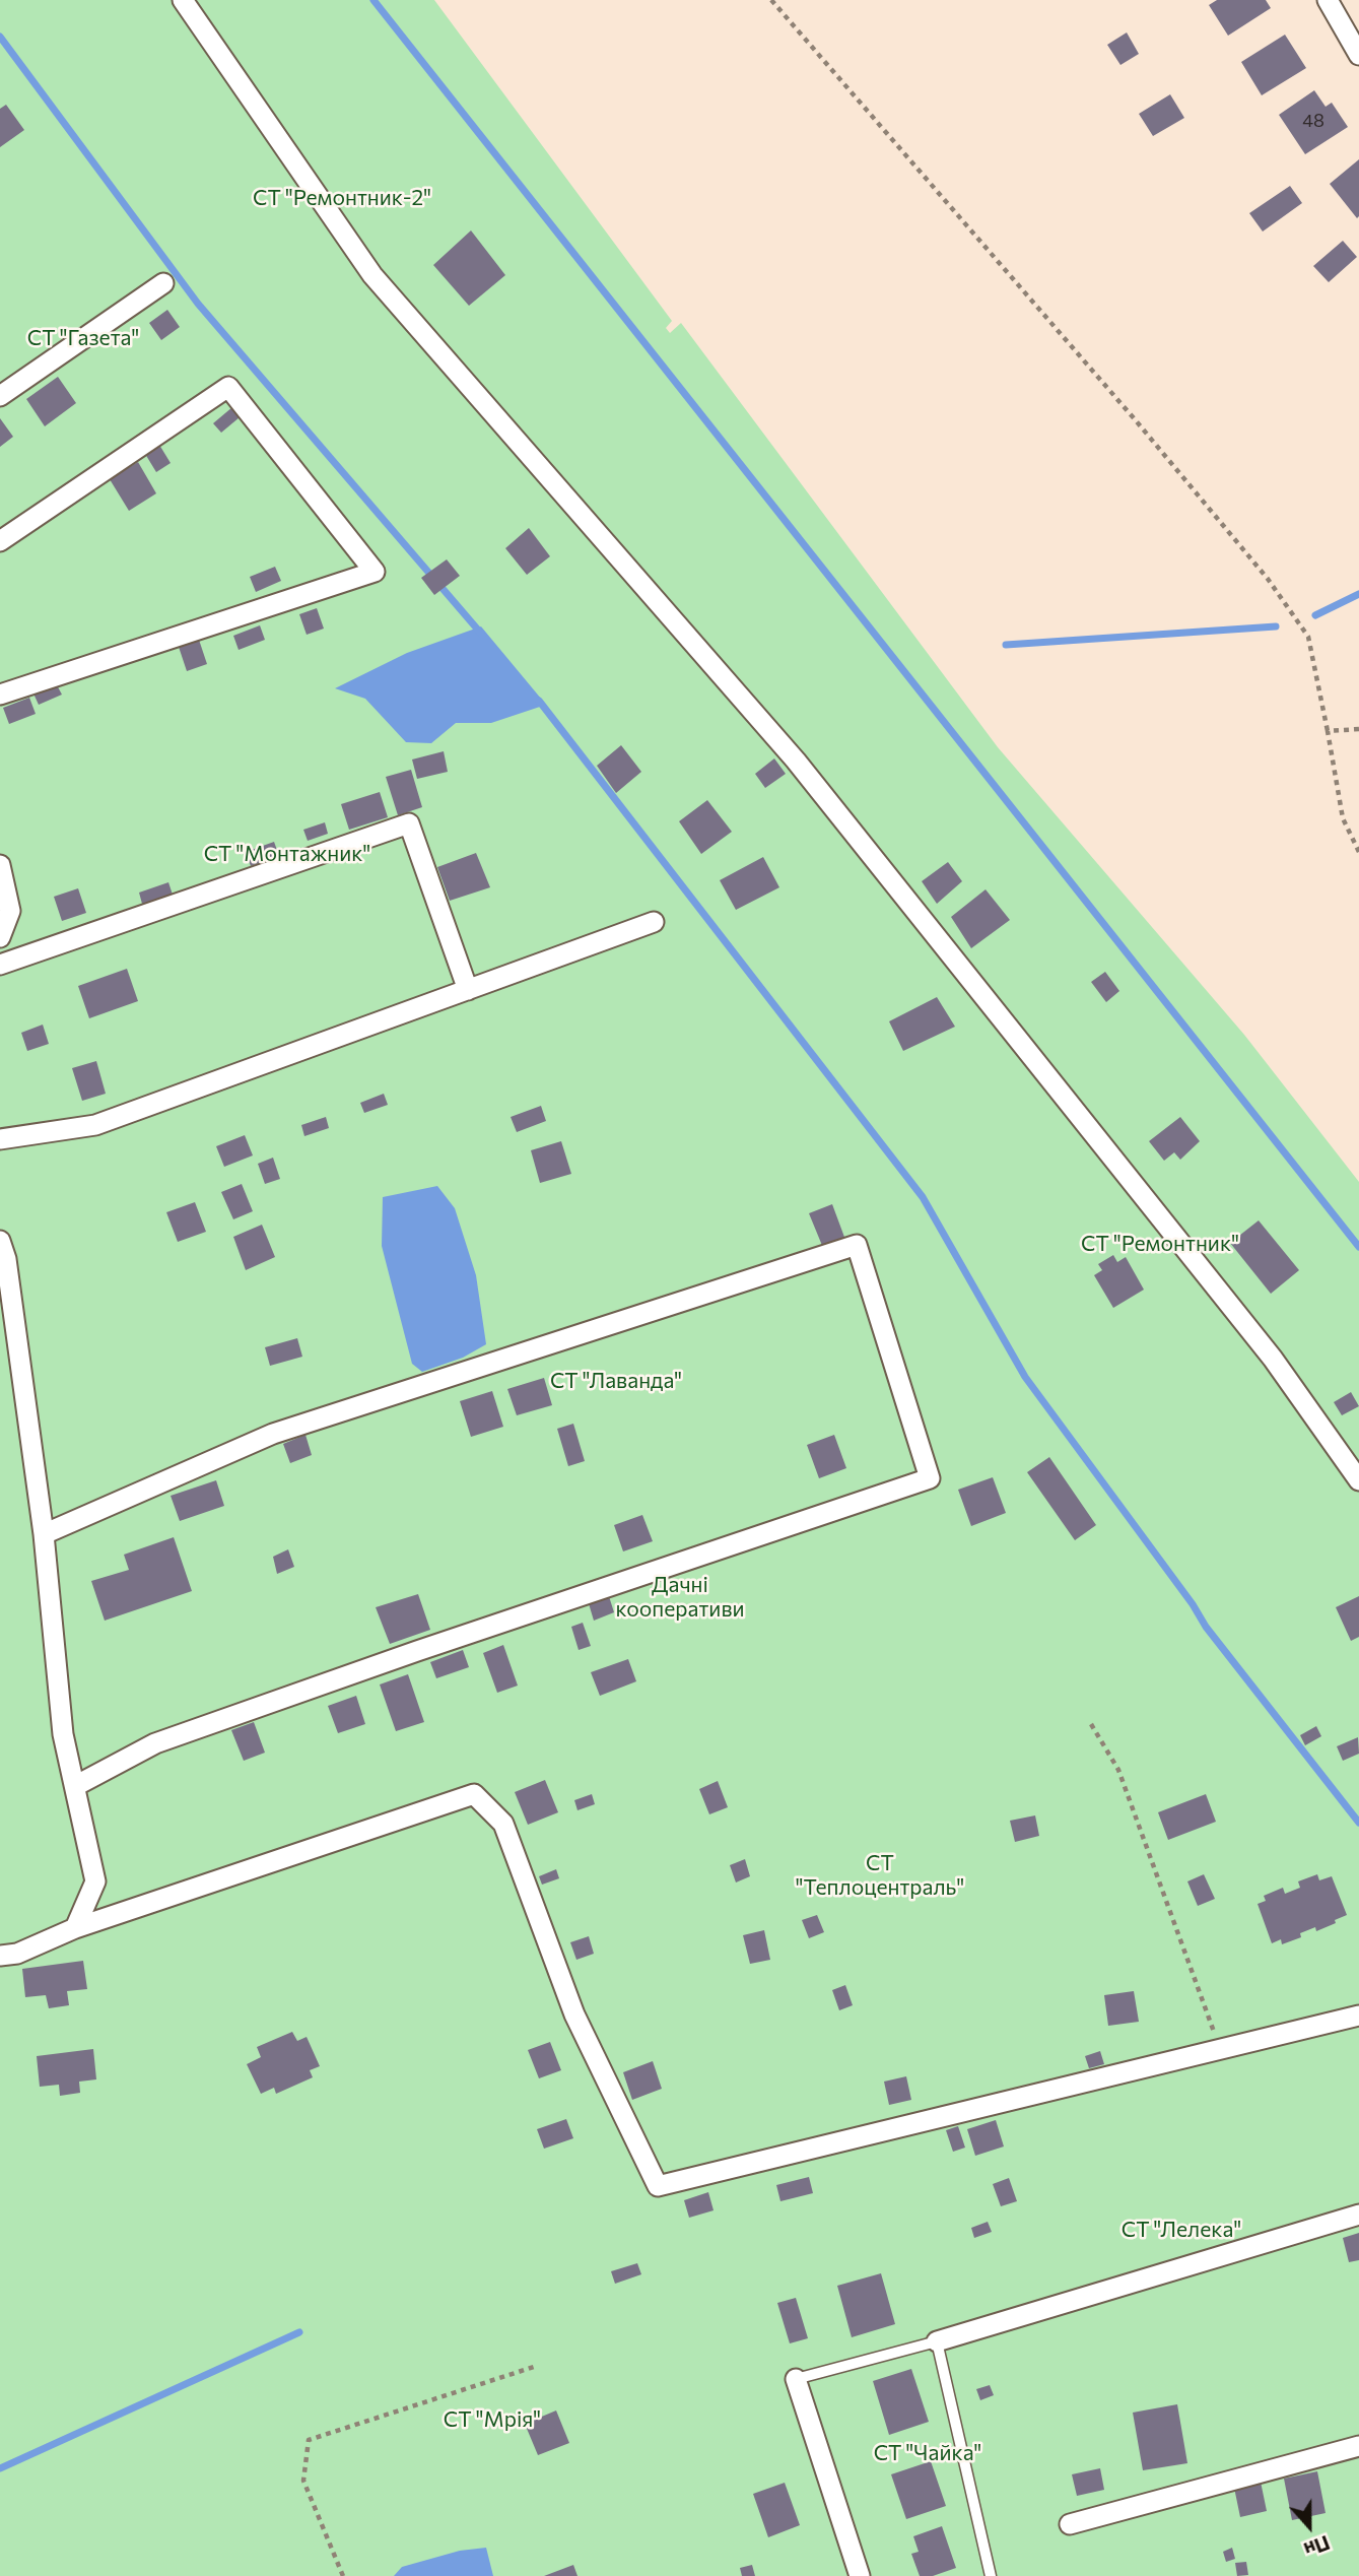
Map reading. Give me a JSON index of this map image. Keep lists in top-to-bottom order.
{
  "parks": [
    "СТ \"Ремонтник-2\"",
    "СТ \"Газета\"",
    "СТ \"Монтажник\"",
    "СТ \"Ремонтник\"",
    "СТ \"Лаванда\"",
    "Дачні кооперативи",
    "СТ \"Теплоцентраль\"",
    "СТ \"Лелека\"",
    "СТ \"Мрія\"",
    "СТ \"Чайка\""
  ],
  "house_numbers": ["48"],
  "north": "bottom"
}
